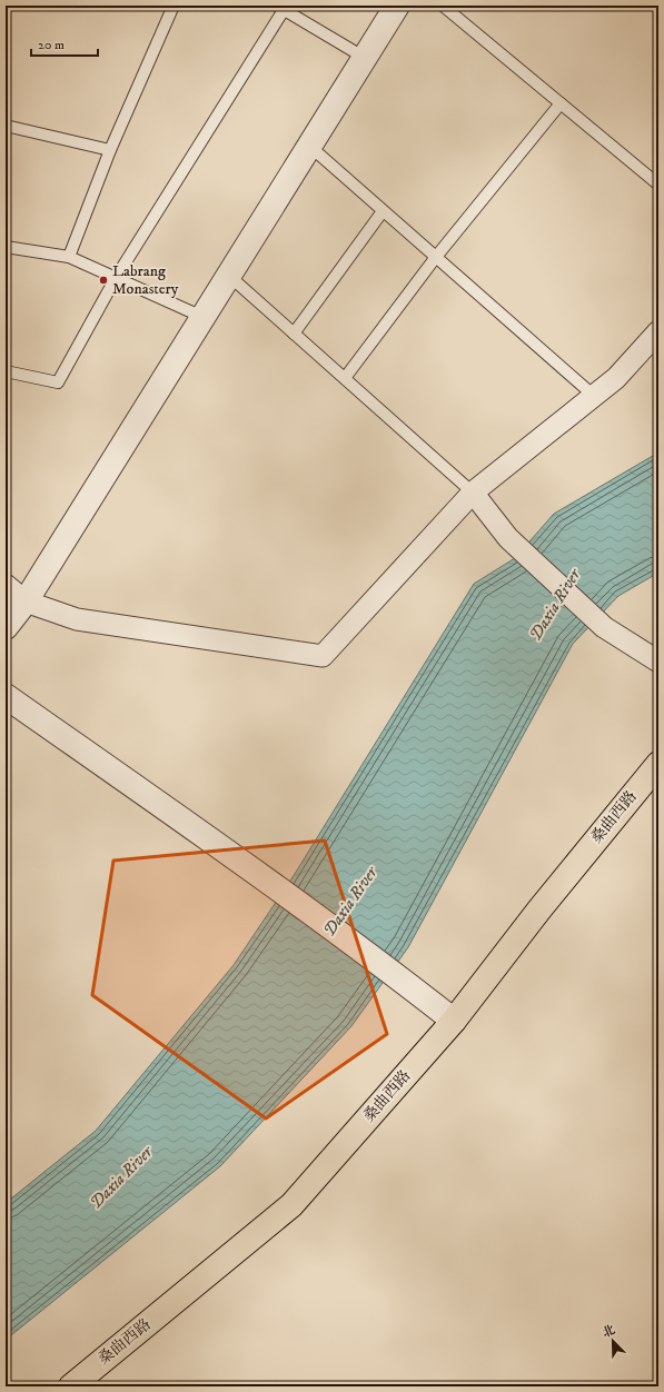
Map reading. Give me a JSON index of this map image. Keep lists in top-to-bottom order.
{
  "streets": {
    "highway": ["桑曲西路"]
  },
  "water": ["Daxia River"],
  "places": ["Labrang Monastery"],
  "scale_bar": "20 m",
  "north": "top left"
}
